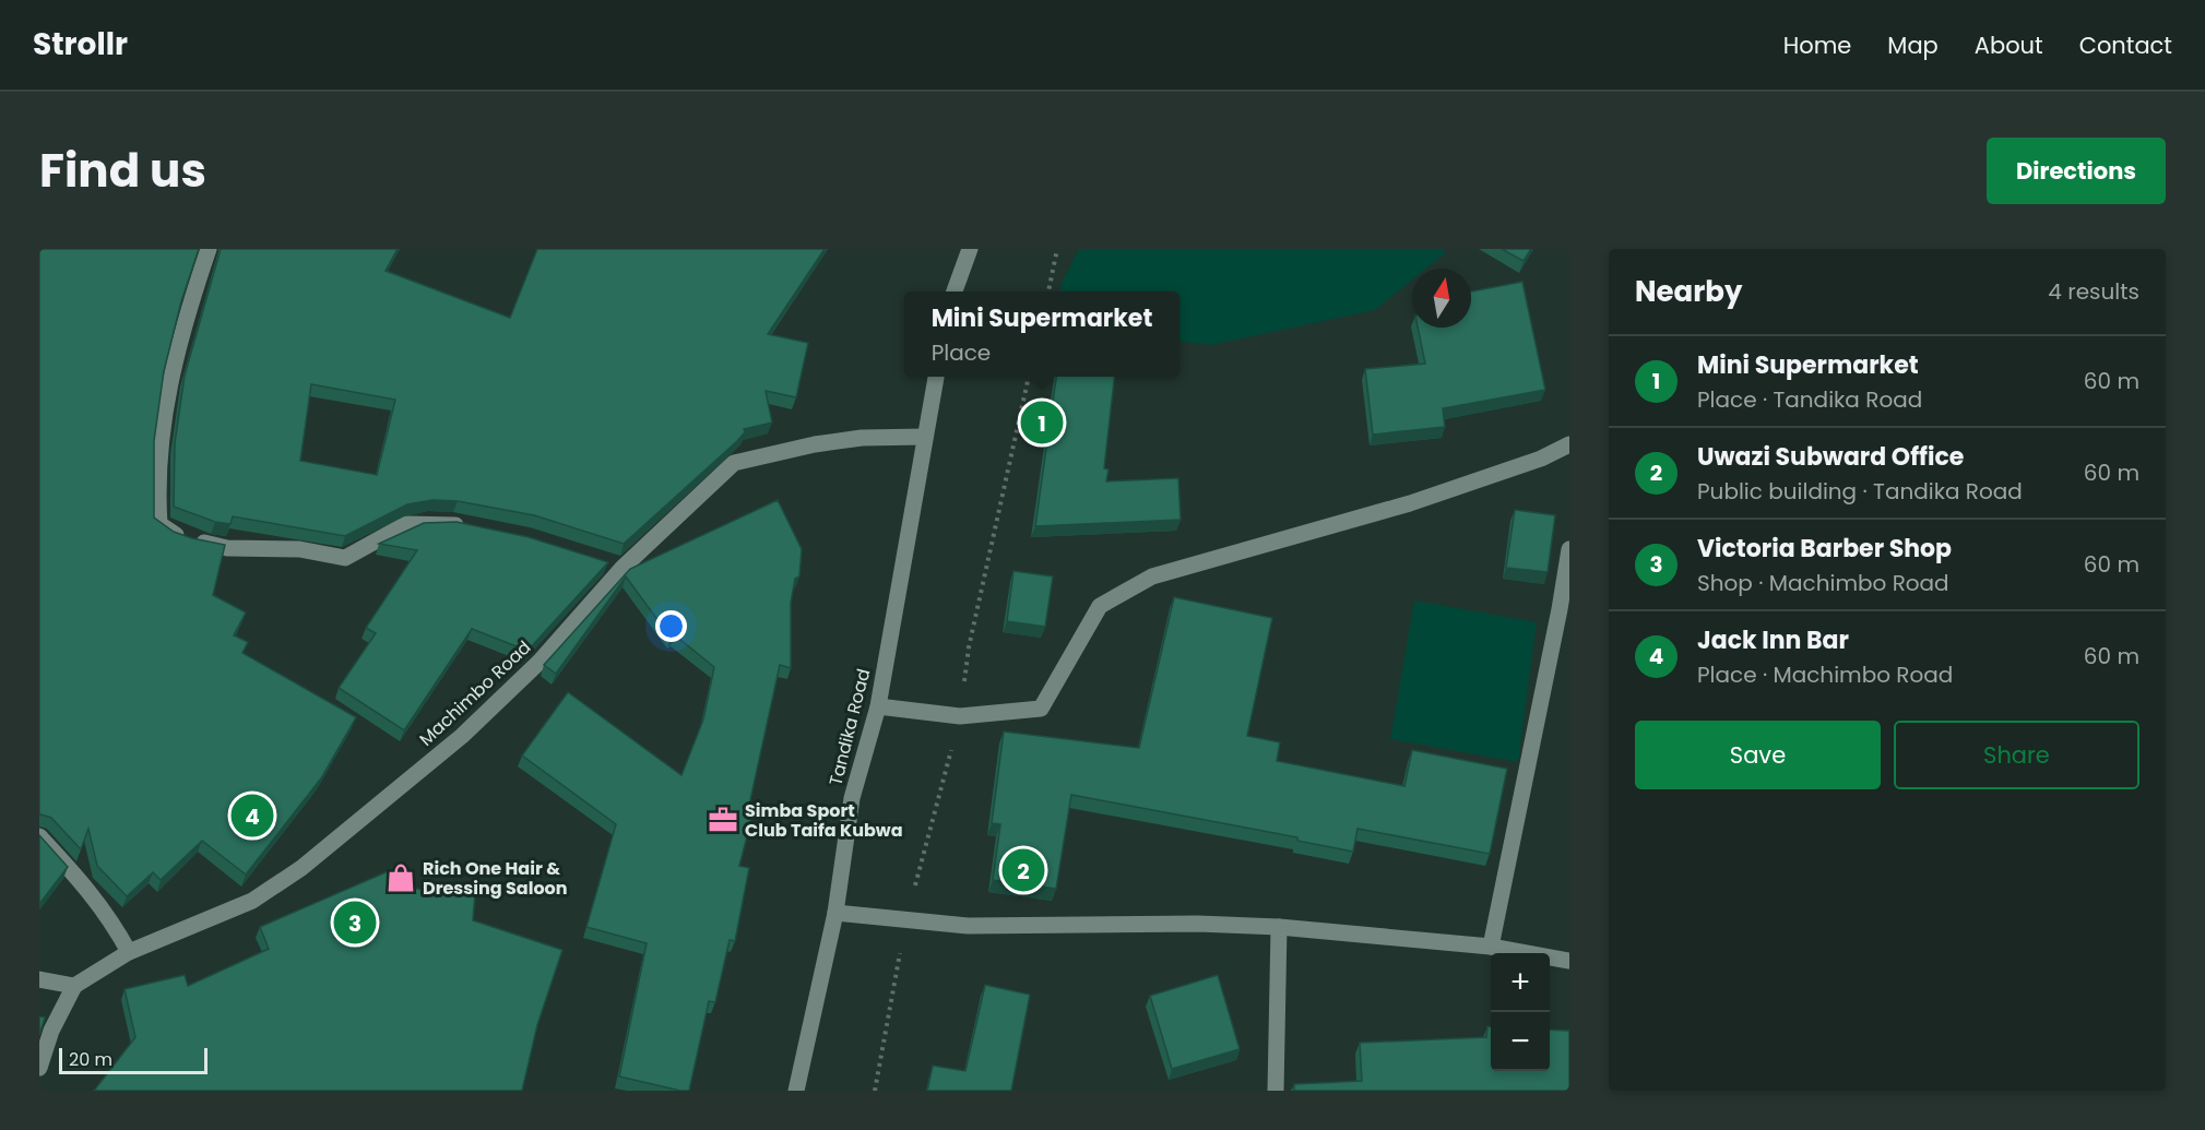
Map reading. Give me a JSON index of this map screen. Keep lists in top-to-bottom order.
{
  "streets": {
    "street": ["Machimbo Road", "Tandika Road"]
  },
  "crossings": [
    ["Machimbo Road", "Tandika Road"]
  ],
  "places": {
    "office": ["Simba Sport Club Taifa Kubwa"],
    "shop": ["Rich One Hair & Dressing Saloon"]
  },
  "scale_bar": "20 m",
  "north": "top",
  "page": {
    "header": "Strollr",
    "nav": [
      "Home",
      "Map",
      "About",
      "Contact"
    ],
    "title": "Find us",
    "buttons": [
      "Directions",
      ["Save", "Share"]
    ],
    "heading": ["Nearby", "4 results"],
    "popup": ["Mini Supermarket", "Place"],
    "list": [
      {
        "mark": "1",
        "name": "Mini Supermarket",
        "note": "Place · Tandika Road",
        "value": "60 m"
      },
      {
        "mark": "2",
        "name": "Uwazi Subward Office",
        "note": "Public building · Tandika Road",
        "value": "60 m"
      },
      {
        "mark": "3",
        "name": "Victoria Barber Shop",
        "note": "Shop · Machimbo Road",
        "value": "60 m"
      },
      {
        "mark": "4",
        "name": "Jack Inn Bar",
        "note": "Place · Machimbo Road",
        "value": "60 m"
      }
    ],
    "pins": [
      "1",
      "4",
      "2",
      "3"
    ],
    "map_buttons": ["+", "−"],
    "scale": "20 m"
  }
}
